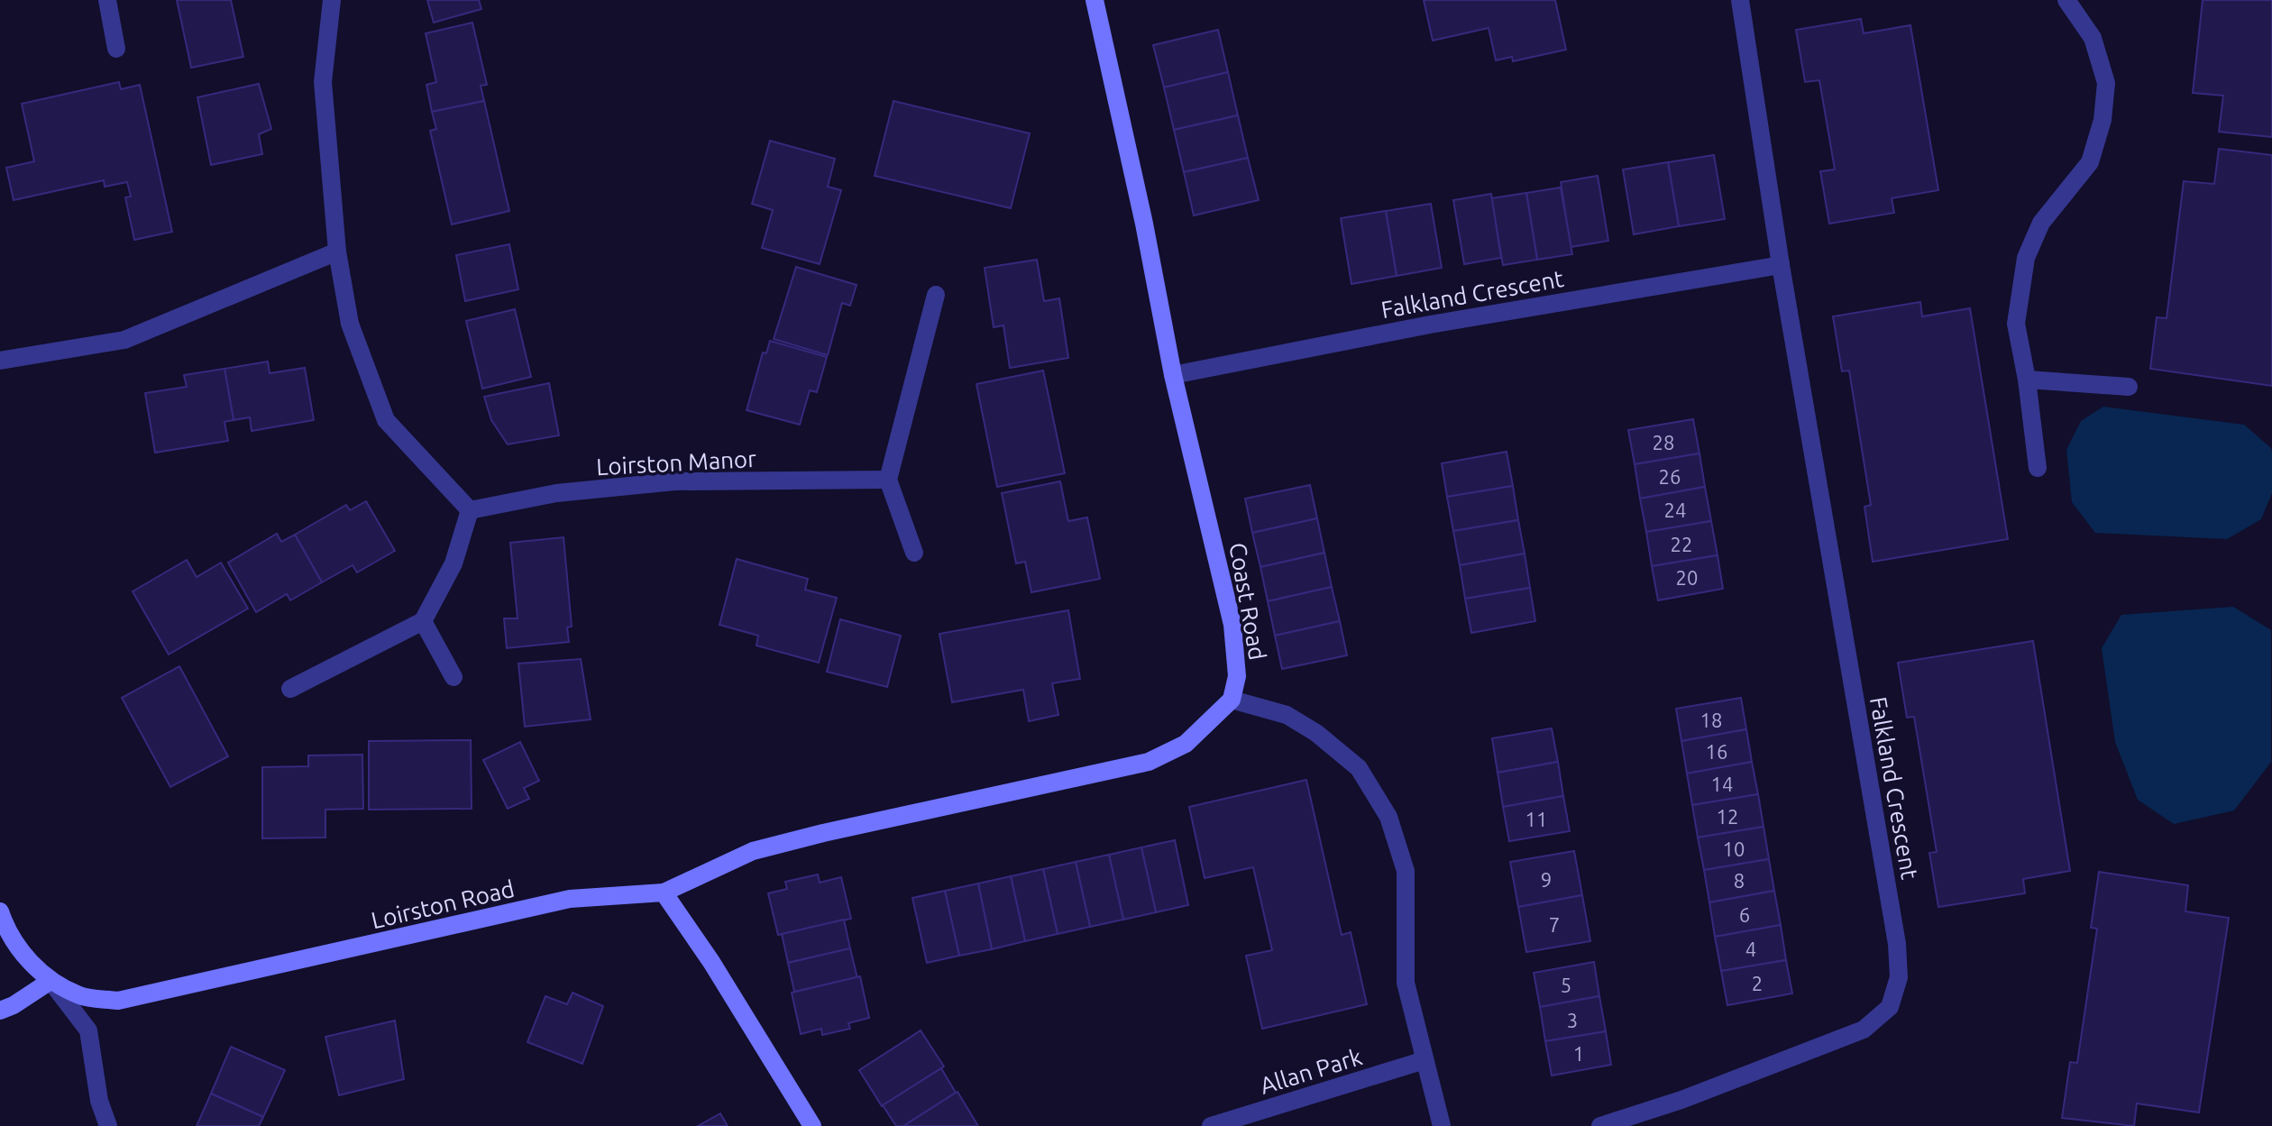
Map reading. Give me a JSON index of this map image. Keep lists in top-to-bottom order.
{
  "streets": {
    "street": [
      "Falkland Crescent",
      "Loirston Manor",
      "Coast Road",
      "Loirston Road",
      "Allan Park"
    ]
  },
  "crossings": [
    ["Falkland Crescent", "Coast Road"]
  ],
  "house_numbers": [
    "28",
    "26",
    "24",
    "22",
    "20",
    "18",
    "16",
    "14",
    "12",
    "11",
    "10",
    "9",
    "8",
    "6",
    "7",
    "4",
    "2",
    "5",
    "3",
    "1"
  ]
}
